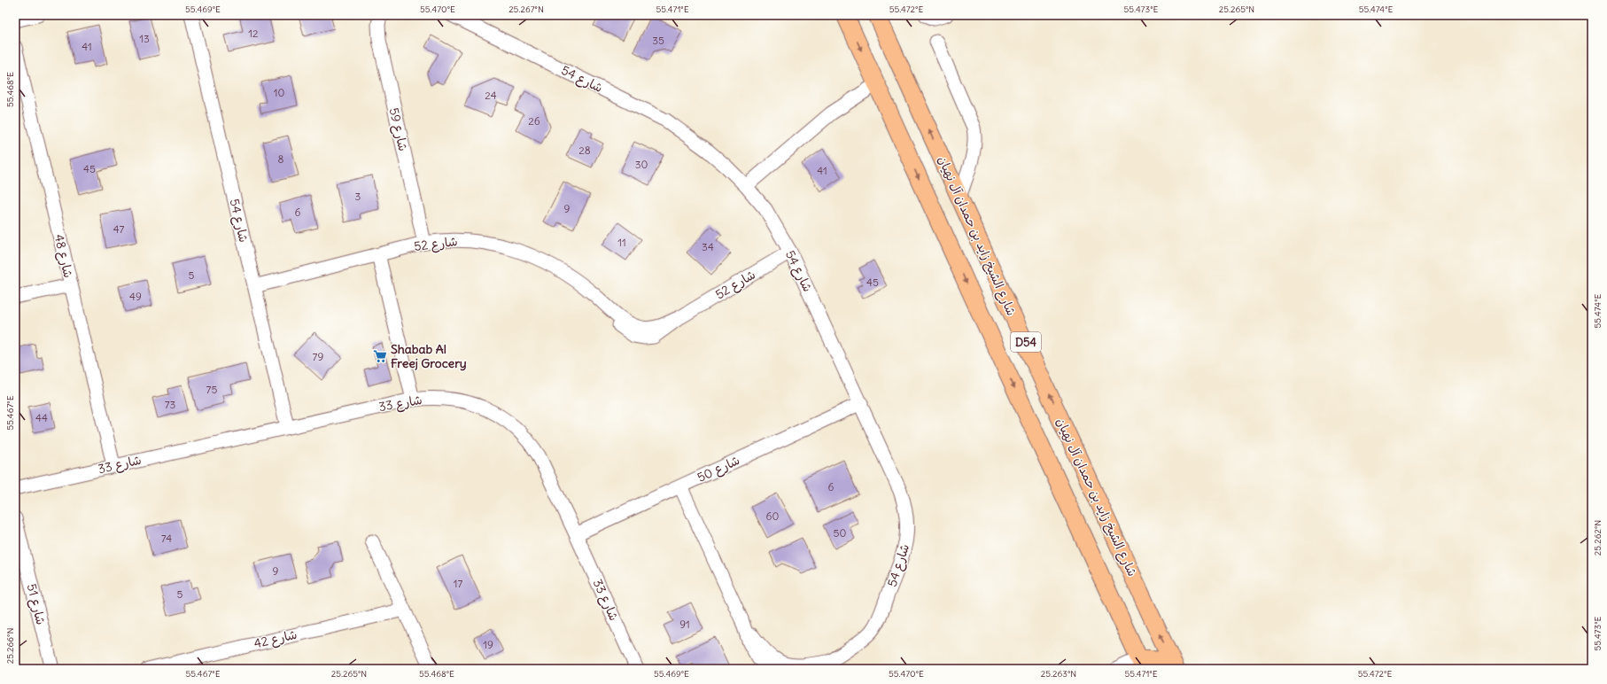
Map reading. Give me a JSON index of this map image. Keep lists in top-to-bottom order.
{
  "streets": {
    "main road": ["شارع الشيخ زايد بن حمدان آل نهيان", "D54"],
    "street": [
      "شارع 54",
      "شارع 59",
      "شارع 52",
      "شارع 48",
      "شارع 33",
      "شارع 50",
      "شارع 51",
      "شارع 42"
    ]
  },
  "crossings": [
    ["شارع 54", "شارع 52"],
    ["شارع 54", "شارع 33"],
    ["شارع 54", "شارع 50"],
    ["شارع 59", "شارع 52"],
    ["شارع 48", "شارع 33"],
    ["شارع 33", "شارع 50"]
  ],
  "places": {
    "supermarket": ["Shabab Al Freej Grocery"]
  },
  "house_numbers": [
    "12",
    "13",
    "35",
    "41",
    "10",
    "24",
    "26",
    "28",
    "8",
    "30",
    "45",
    "41",
    "3",
    "9",
    "6",
    "47",
    "11",
    "34",
    "5",
    "45",
    "49",
    "79",
    "75",
    "73",
    "44",
    "6",
    "60",
    "50",
    "74",
    "9",
    "17",
    "5",
    "91",
    "19"
  ],
  "coordinates": [
    "55.469°E",
    "55.470°E",
    "25.267°N",
    "55.471°E",
    "55.472°E",
    "55.473°E",
    "25.265°N",
    "55.474°E",
    "55.468°E",
    "55.467°E",
    "25.262°N",
    "25.266°N",
    "25.263°N"
  ]
}
